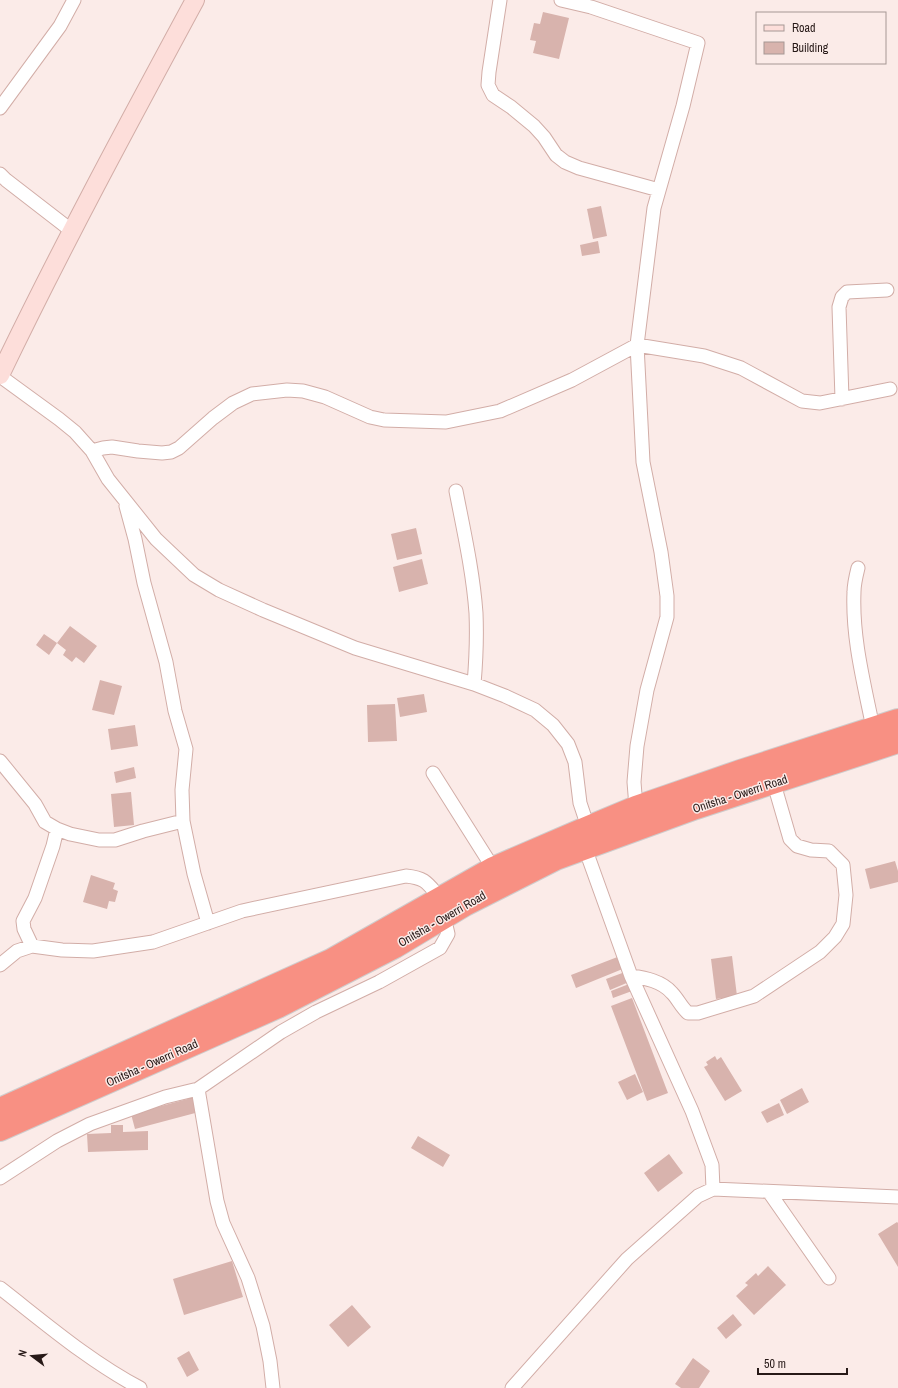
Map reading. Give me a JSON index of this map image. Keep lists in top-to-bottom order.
{
  "streets": {
    "highway": ["Onitsha - Owerri Road"]
  },
  "legend": ["Road", "Building"],
  "scale_bar": "50 m",
  "north": "left"
}
